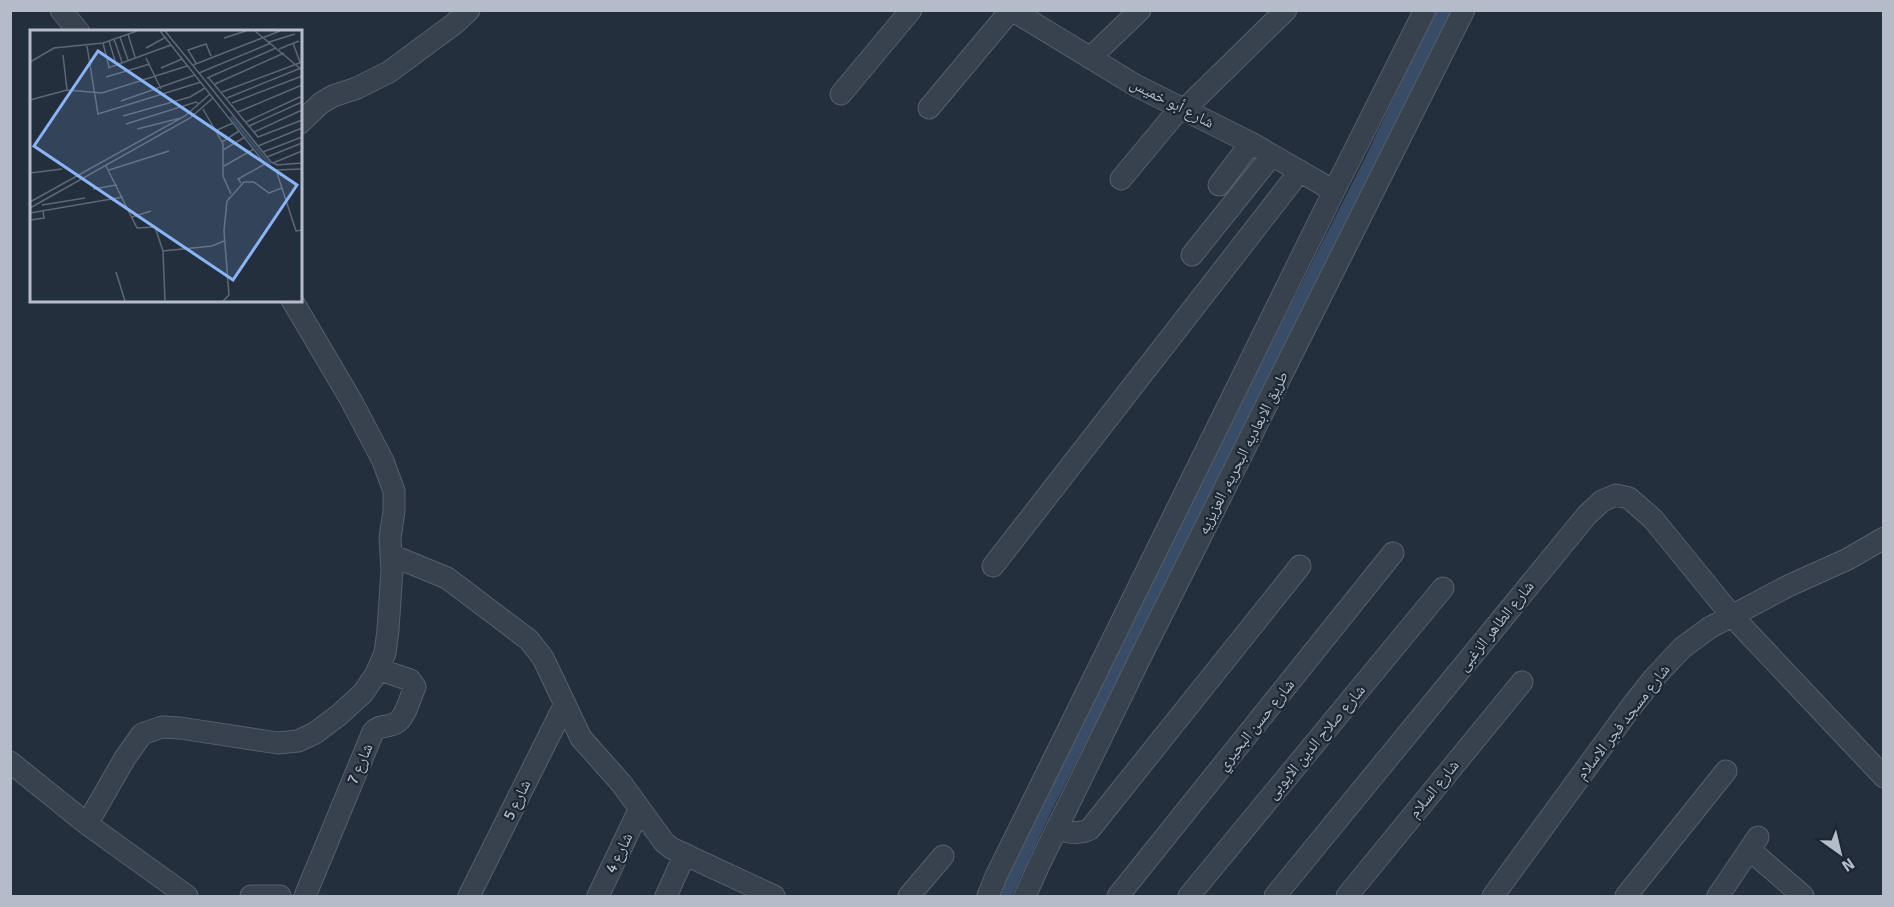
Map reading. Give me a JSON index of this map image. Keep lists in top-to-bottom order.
{
  "streets": {
    "street": [
      "شارع أبو خميس",
      "طريق الابعاديه البحريه, العزيزيه",
      "شارع الطاهر الزغبى",
      "شارع مسجد فجر الاسلام",
      "شارع حسن البحيري",
      "شارع صلاح الدين الايوبى",
      "شارع 7",
      "شارع السلام",
      "شارع 5",
      "شارع 4"
    ]
  },
  "crossings": [
    ["شارع أبو خميس", "طريق الابعاديه البحريه, العزيزيه"],
    ["شارع الطاهر الزغبى", "شارع مسجد فجر الاسلام"]
  ],
  "north": "bottom right"
}
